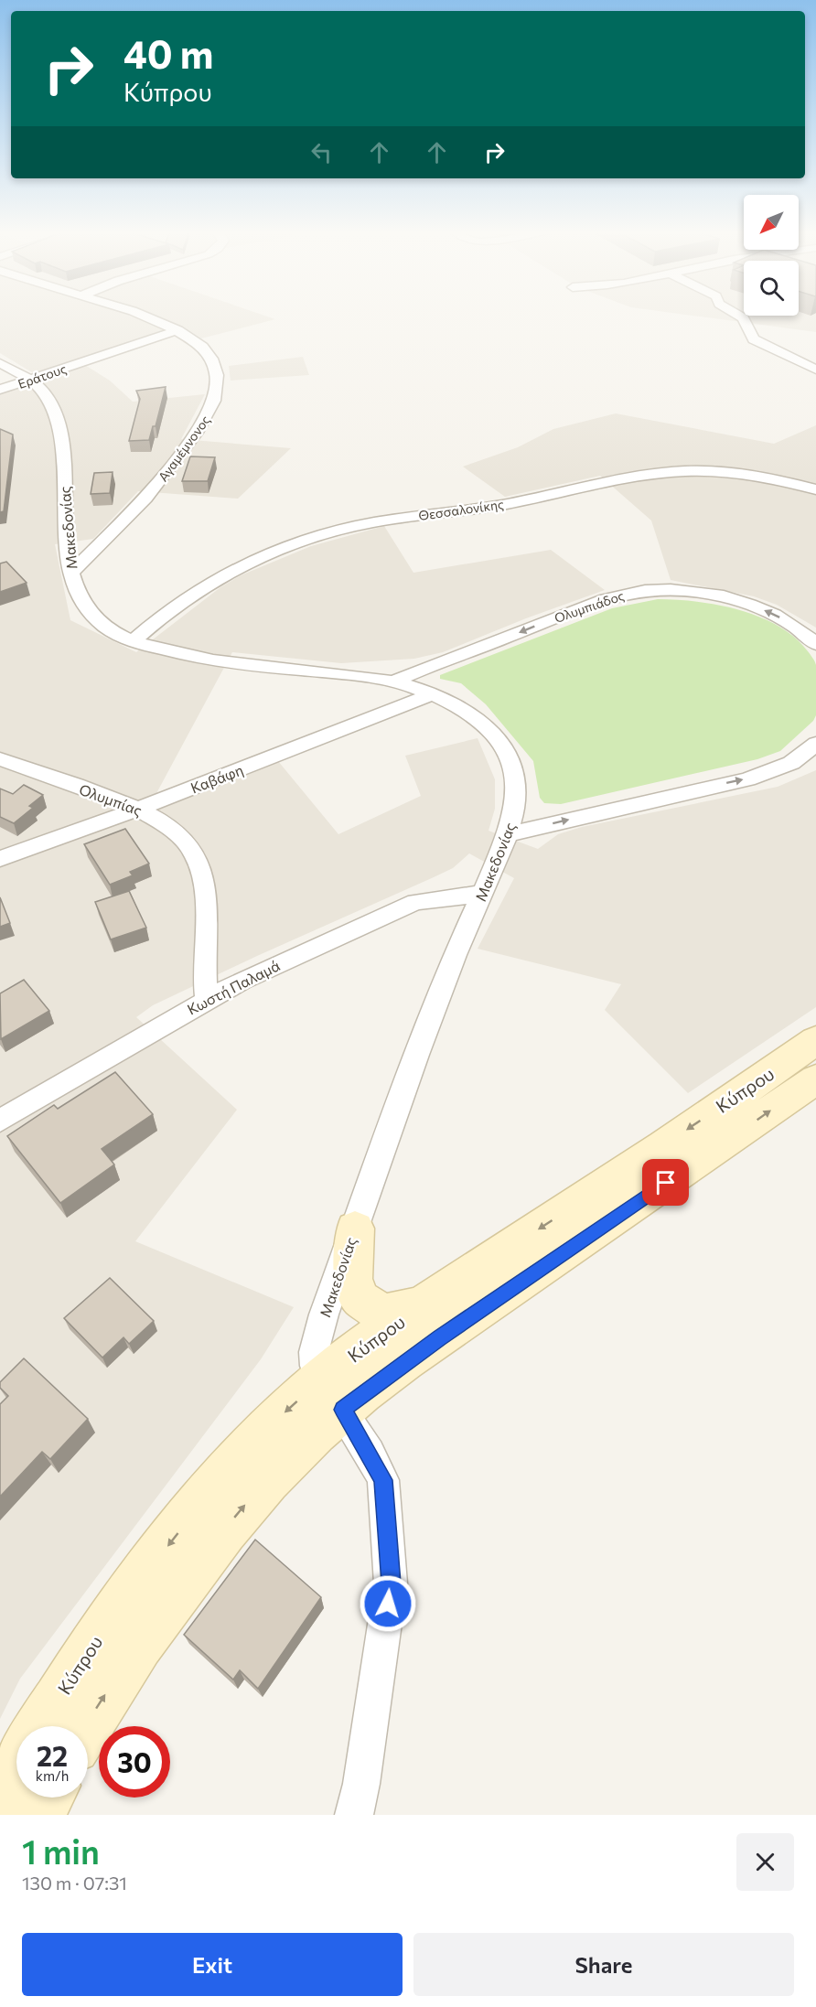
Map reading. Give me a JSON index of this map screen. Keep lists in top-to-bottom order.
{
  "streets": {
    "main road": ["Κύπρου"],
    "street": [
      "Εράτους",
      "Αγαμέμνονος",
      "Θεσσαλονίκης",
      "Μακεδονίας",
      "Ολυμπιάδος",
      "Καβάφη",
      "Ολυμπίας",
      "Κωστή Παλαμά"
    ]
  },
  "crossings": [
    ["Εράτους", "Αγαμέμνονος"],
    ["Εράτους", "Μακεδονίας"],
    ["Αγαμέμνονος", "Μακεδονίας"],
    ["Θεσσαλονίκης", "Μακεδονίας"],
    ["Μακεδονίας", "Ολυμπιάδος"],
    ["Μακεδονίας", "Καβάφη"],
    ["Μακεδονίας", "Κωστή Παλαμά"],
    ["Μακεδονίας", "Κύπρου"],
    ["Καβάφη", "Ολυμπίας"],
    ["Ολυμπίας", "Κωστή Παλαμά"]
  ],
  "one_way": ["Ολυμπιάδος"],
  "north": "bottom left",
  "page": {
    "turn": ["40 m", "Κύπρου"],
    "speed": "22 km/h",
    "limit": "30",
    "heading": ["1 min", "130 m · 07:31"],
    "buttons": ["Exit", "Share"]
  }
}
